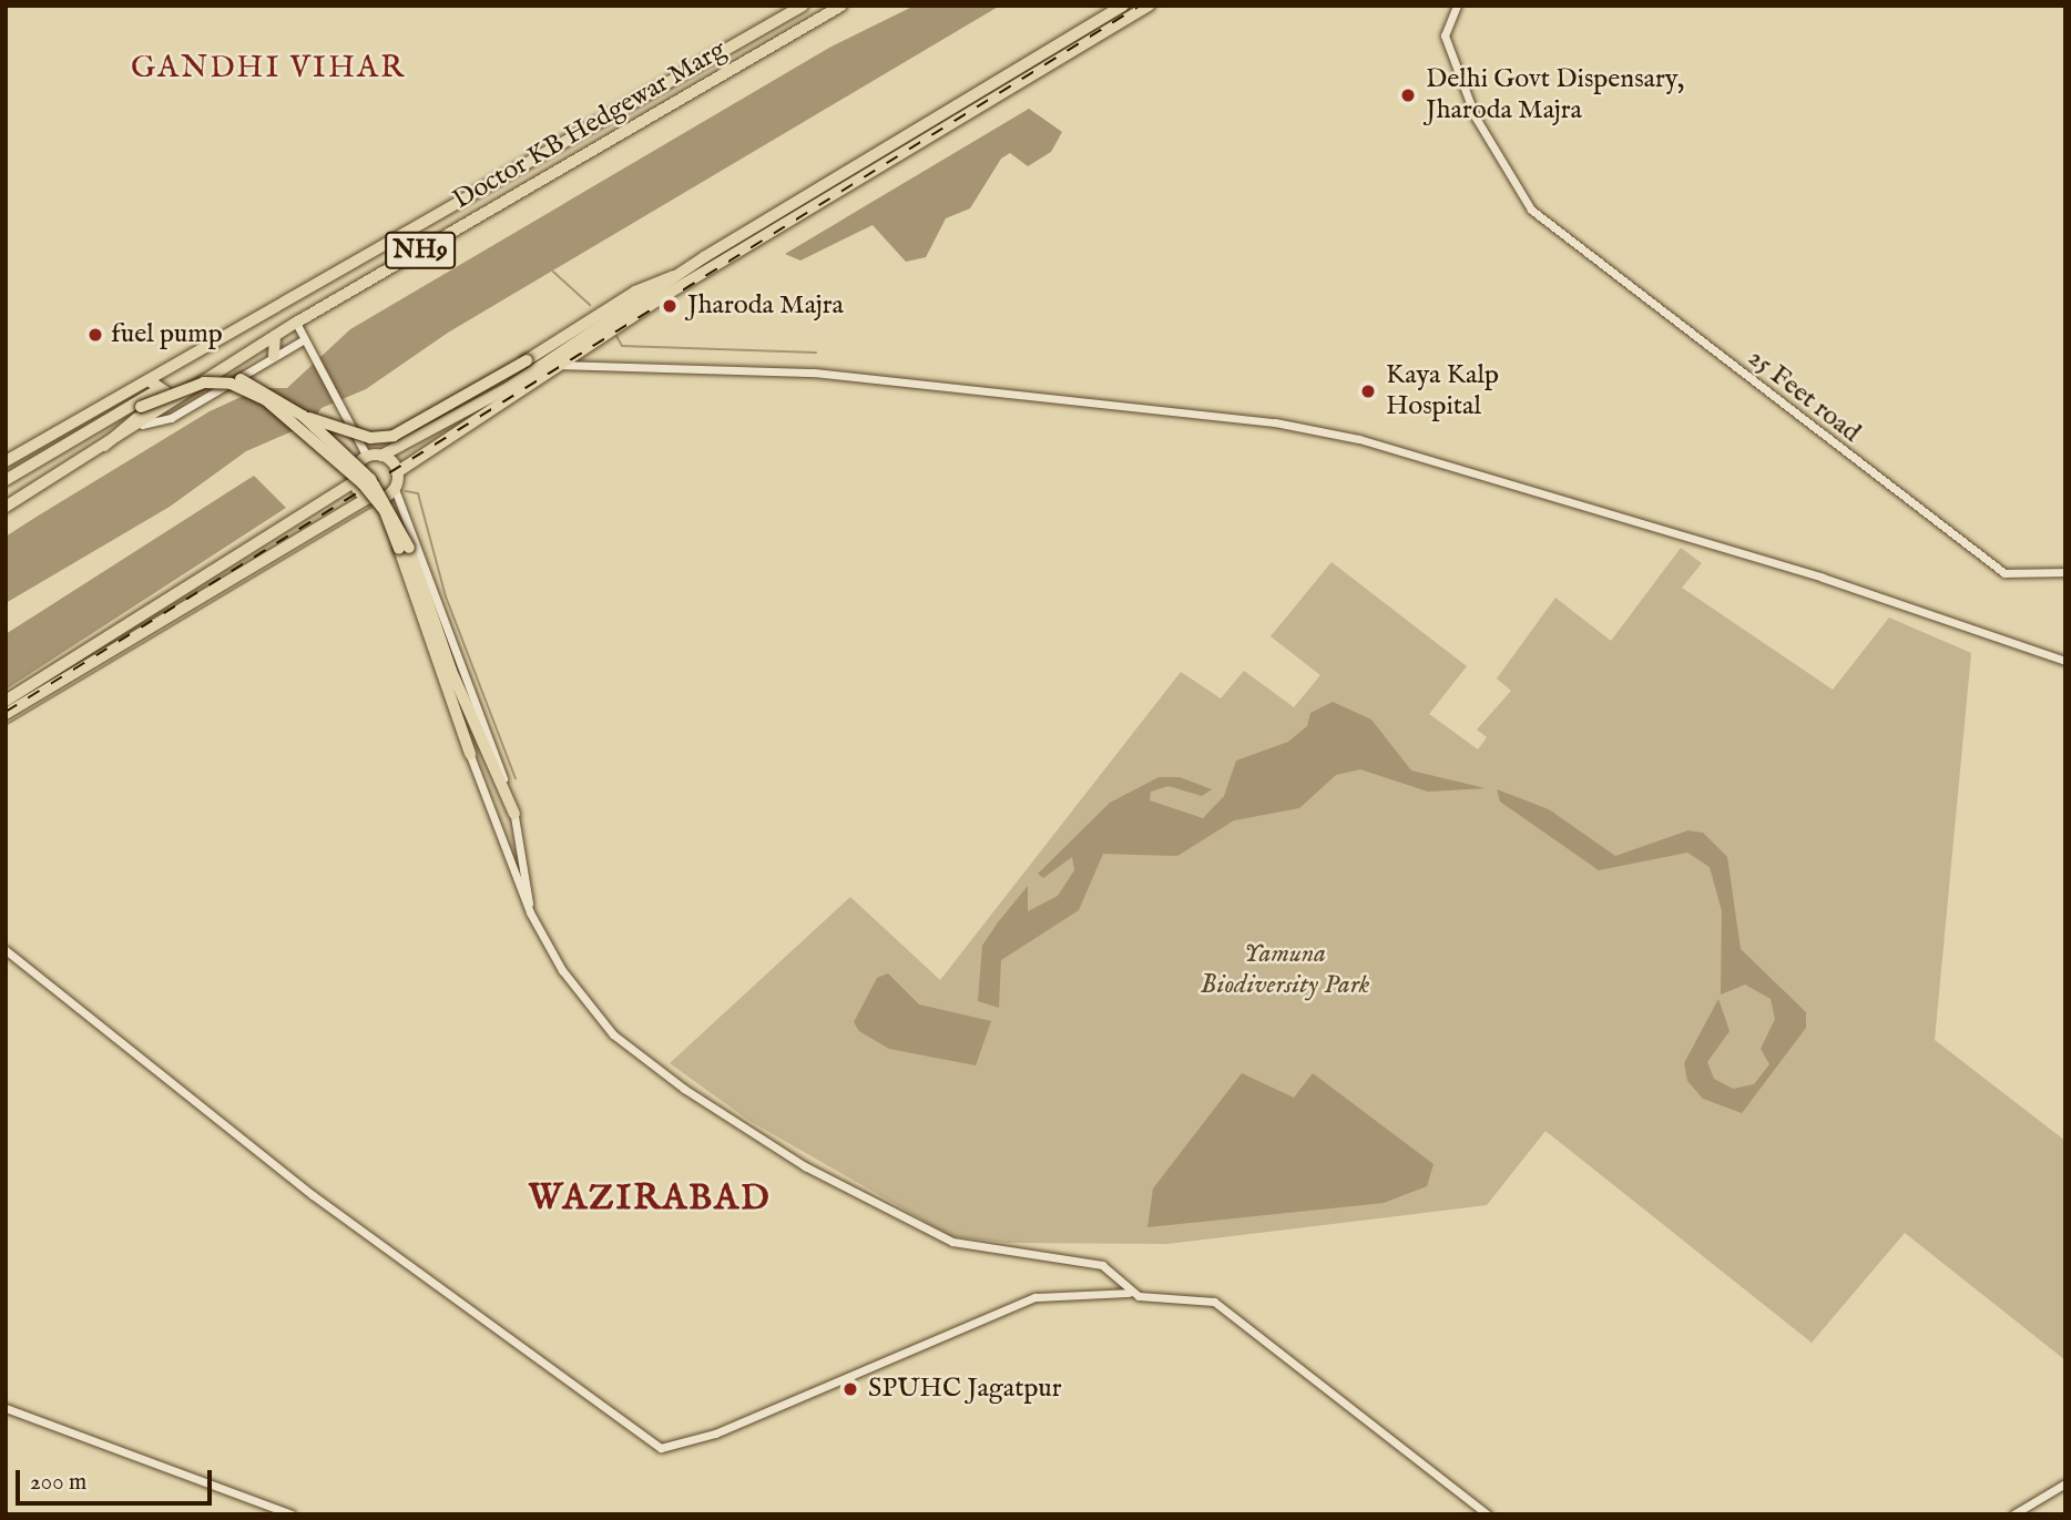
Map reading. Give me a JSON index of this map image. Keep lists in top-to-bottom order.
{
  "streets": {
    "highway": ["Doctor KB Hedgewar Marg", "NH9"],
    "street": ["25 Feet road"]
  },
  "districts": ["GANDHI VIHAR", "WAZIRABAD"],
  "parks": ["Yamuna Biodiversity Park"],
  "places": [
    "Delhi Govt Dispensary, Jharoda Majra",
    "Jharoda Majra",
    "fuel pump",
    "Kaya Kalp Hospital",
    "SPUHC Jagatpur"
  ],
  "scale_bar": "200 m"
}
